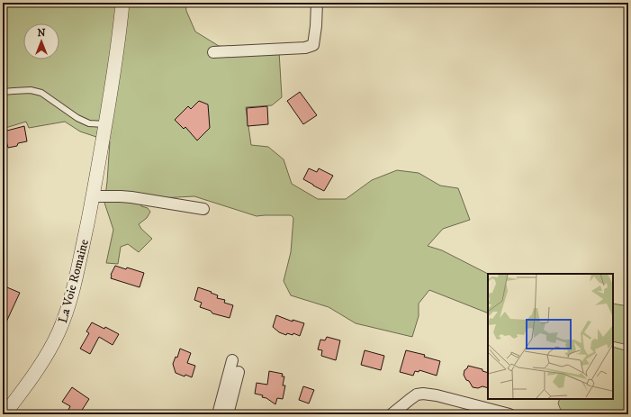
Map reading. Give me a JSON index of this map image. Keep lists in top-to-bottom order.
{
  "streets": {
    "street": ["La Voie Romaine"]
  },
  "north": "top"
}
